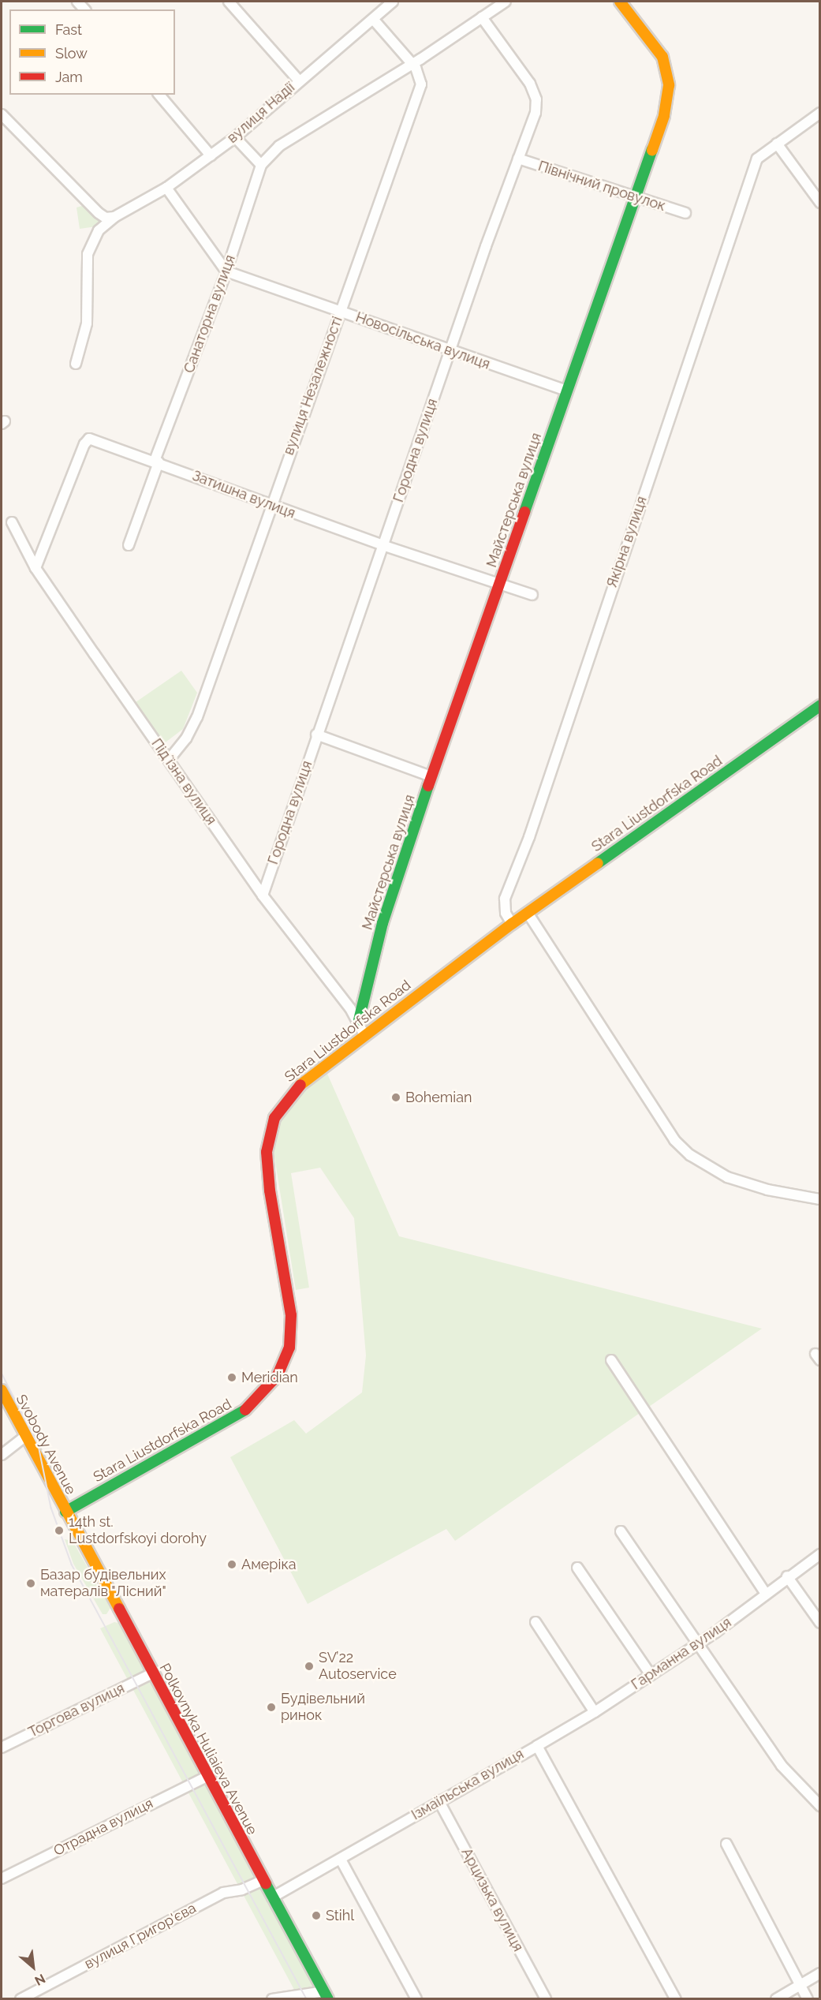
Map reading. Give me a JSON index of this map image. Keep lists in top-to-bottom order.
{
  "streets": {
    "main road": [
      "Майстерська вулиця",
      "Stara Liustdorfska Road",
      "Svobody Avenue",
      "Polkovnyka Huliaieva Avenue"
    ],
    "street": [
      "вулиця Надії",
      "Північний провулок",
      "Санаторна вулиця",
      "Новосільська вулиця",
      "вулиця Незалежності",
      "Городна вулиця",
      "Затишна вулиця",
      "Якірна вулиця",
      "Підʼїзна вулиця",
      "Гарманна вулиця",
      "Торгова вулиця",
      "Ізмаїльська вулиця",
      "Отрадна вулиця",
      "Арцизька вулиця",
      "вулиця Григор'єва"
    ]
  },
  "crossings": [
    ["вулиця Надії", "вулиця Незалежності"],
    ["Північний провулок", "Городна вулиця"],
    ["Північний провулок", "Майстерська вулиця"],
    ["Санаторна вулиця", "Новосільська вулиця"],
    ["Санаторна вулиця", "Затишна вулиця"],
    ["Новосільська вулиця", "вулиця Незалежності"],
    ["Новосільська вулиця", "Городна вулиця"],
    ["Новосільська вулиця", "Майстерська вулиця"],
    ["вулиця Незалежності", "Затишна вулиця"],
    ["вулиця Незалежності", "Підʼїзна вулиця"],
    ["Городна вулиця", "Затишна вулиця"],
    ["Городна вулиця", "Підʼїзна вулиця"],
    ["Затишна вулиця", "Майстерська вулиця"],
    ["Затишна вулиця", "Підʼїзна вулиця"],
    ["Майстерська вулиця", "Підʼїзна вулиця"],
    ["Якірна вулиця", "Stara Liustdorfska Road"],
    ["Підʼїзна вулиця", "Stara Liustdorfska Road"],
    ["Stara Liustdorfska Road", "Svobody Avenue"],
    ["Stara Liustdorfska Road", "Polkovnyka Huliaieva Avenue"],
    ["Svobody Avenue", "Polkovnyka Huliaieva Avenue"],
    ["Гарманна вулиця", "Ізмаїльська вулиця"],
    ["Торгова вулиця", "Polkovnyka Huliaieva Avenue"],
    ["Polkovnyka Huliaieva Avenue", "Ізмаїльська вулиця"],
    ["Polkovnyka Huliaieva Avenue", "Отрадна вулиця"],
    ["Polkovnyka Huliaieva Avenue", "вулиця Григор'єва"],
    ["Ізмаїльська вулиця", "Арцизька вулиця"]
  ],
  "places": [
    "Bohemian",
    "Meridian",
    "14th st. Lustdorfskoyi dorohy",
    "Амеріка",
    "Базар будівельних матералів \"Лісний\"",
    "SV’22 Autoservice",
    "Будівельний ринок",
    "Stihl"
  ],
  "legend": ["Fast", "Slow", "Jam"],
  "north": "bottom right"
}
